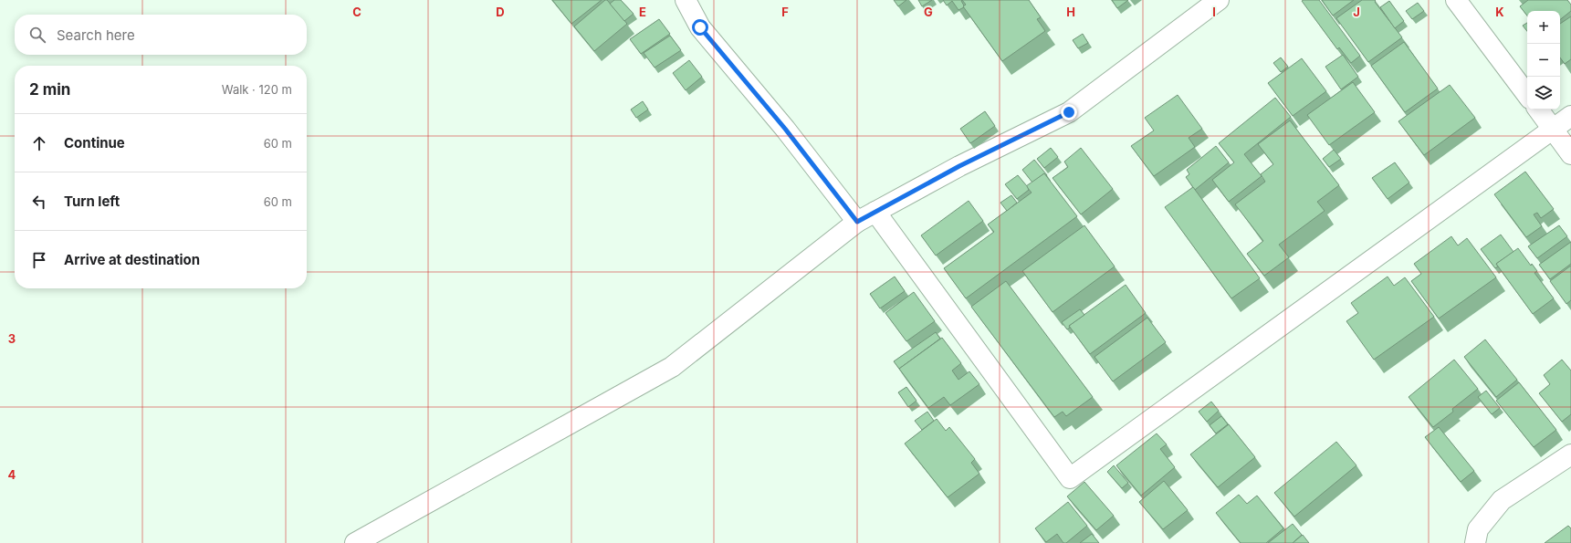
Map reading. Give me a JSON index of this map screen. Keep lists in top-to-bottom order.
{
  "page": {
    "map_buttons": ["+", "−"],
    "search": "Search here",
    "heading": ["2 min", "Walk · 120 m"],
    "list": [
      ["Continue", "60 m"],
      ["Turn left", "60 m"],
      "Arrive at destination"
    ]
  },
  "grid": {
    "columns": [
      "C",
      "D",
      "E",
      "F",
      "G",
      "H",
      "I",
      "J",
      "K"
    ],
    "rows": ["3", "4"]
  }
}
